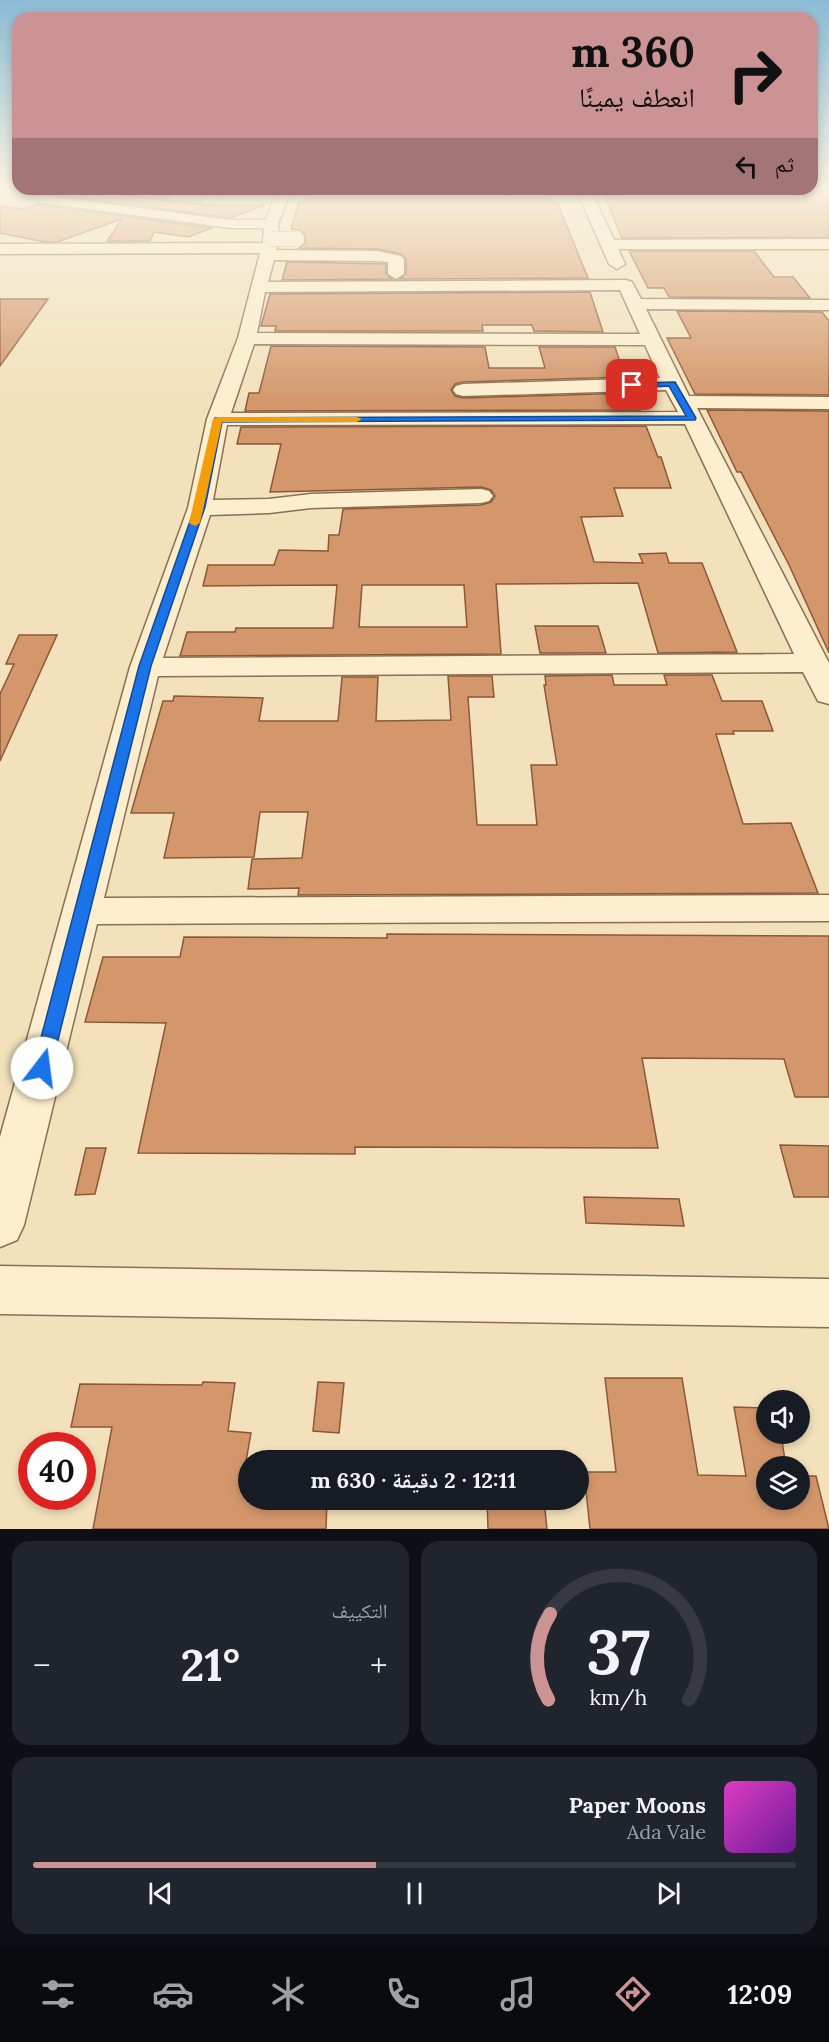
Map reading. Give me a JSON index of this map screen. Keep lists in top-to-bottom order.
{
  "page": {
    "turn": ["360 m", "انعطف يمينًا"],
    "then": "ثم",
    "limit": "40",
    "trip": "12:11 · 2 دقيقة · 630 m",
    "tile": "التكييف",
    "heat": ["−", "21°", "+"],
    "song": ["Paper Moons", "Ada Vale"],
    "tabs": "12:09",
    "gauge": ["37", "km/h"]
  }
}
